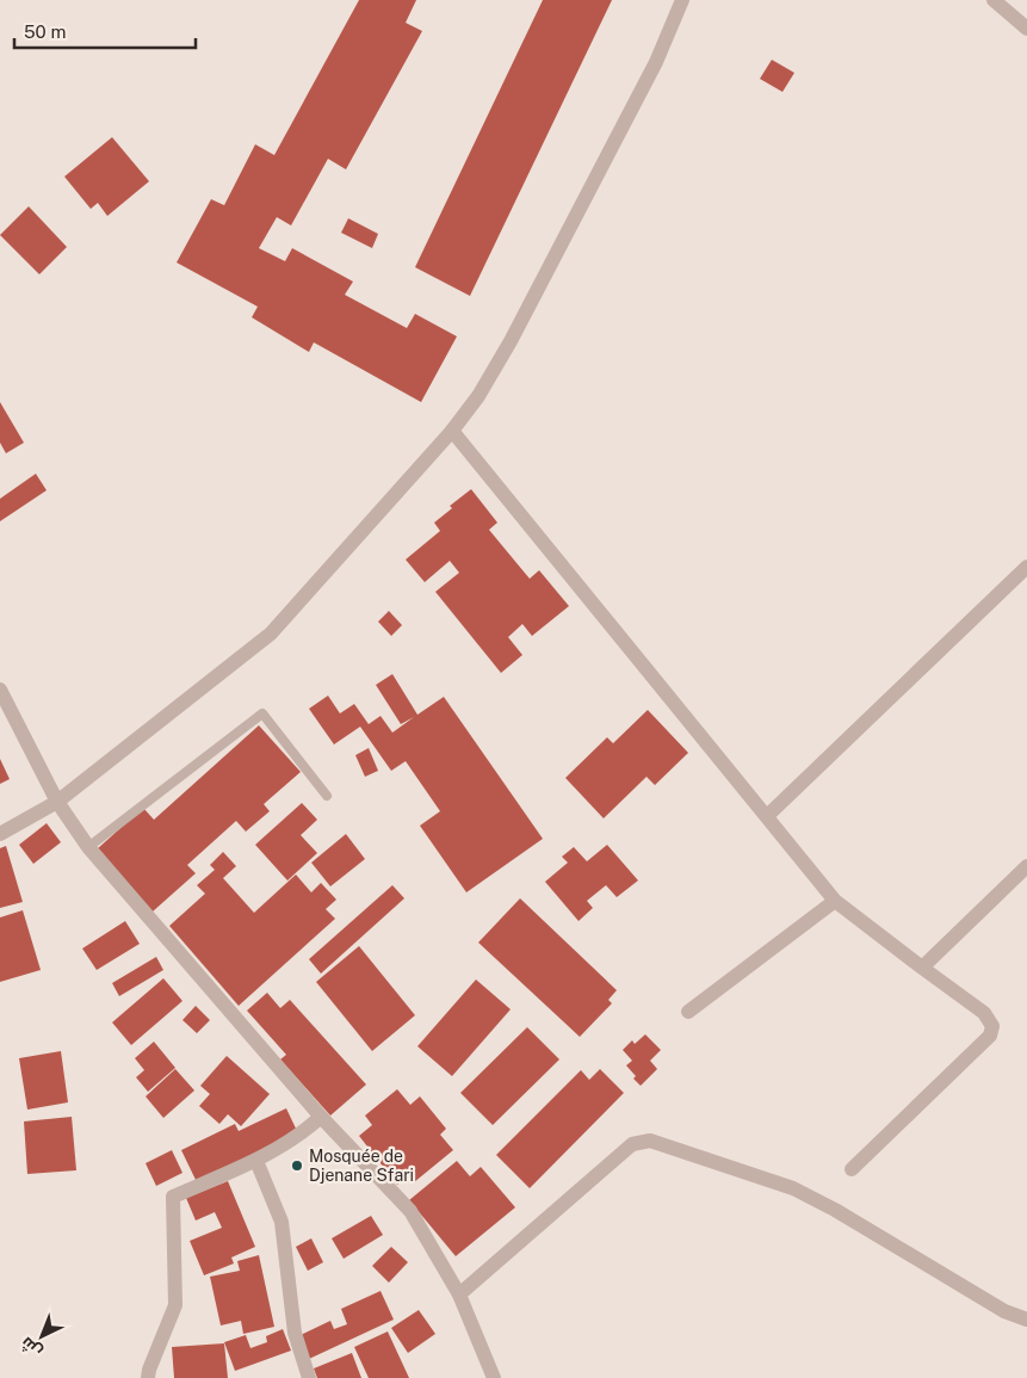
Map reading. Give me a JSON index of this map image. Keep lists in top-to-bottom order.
{
  "places": ["Mosquée de Djenane Sfari"],
  "scale_bar": "50 m",
  "north": "bottom left"
}
